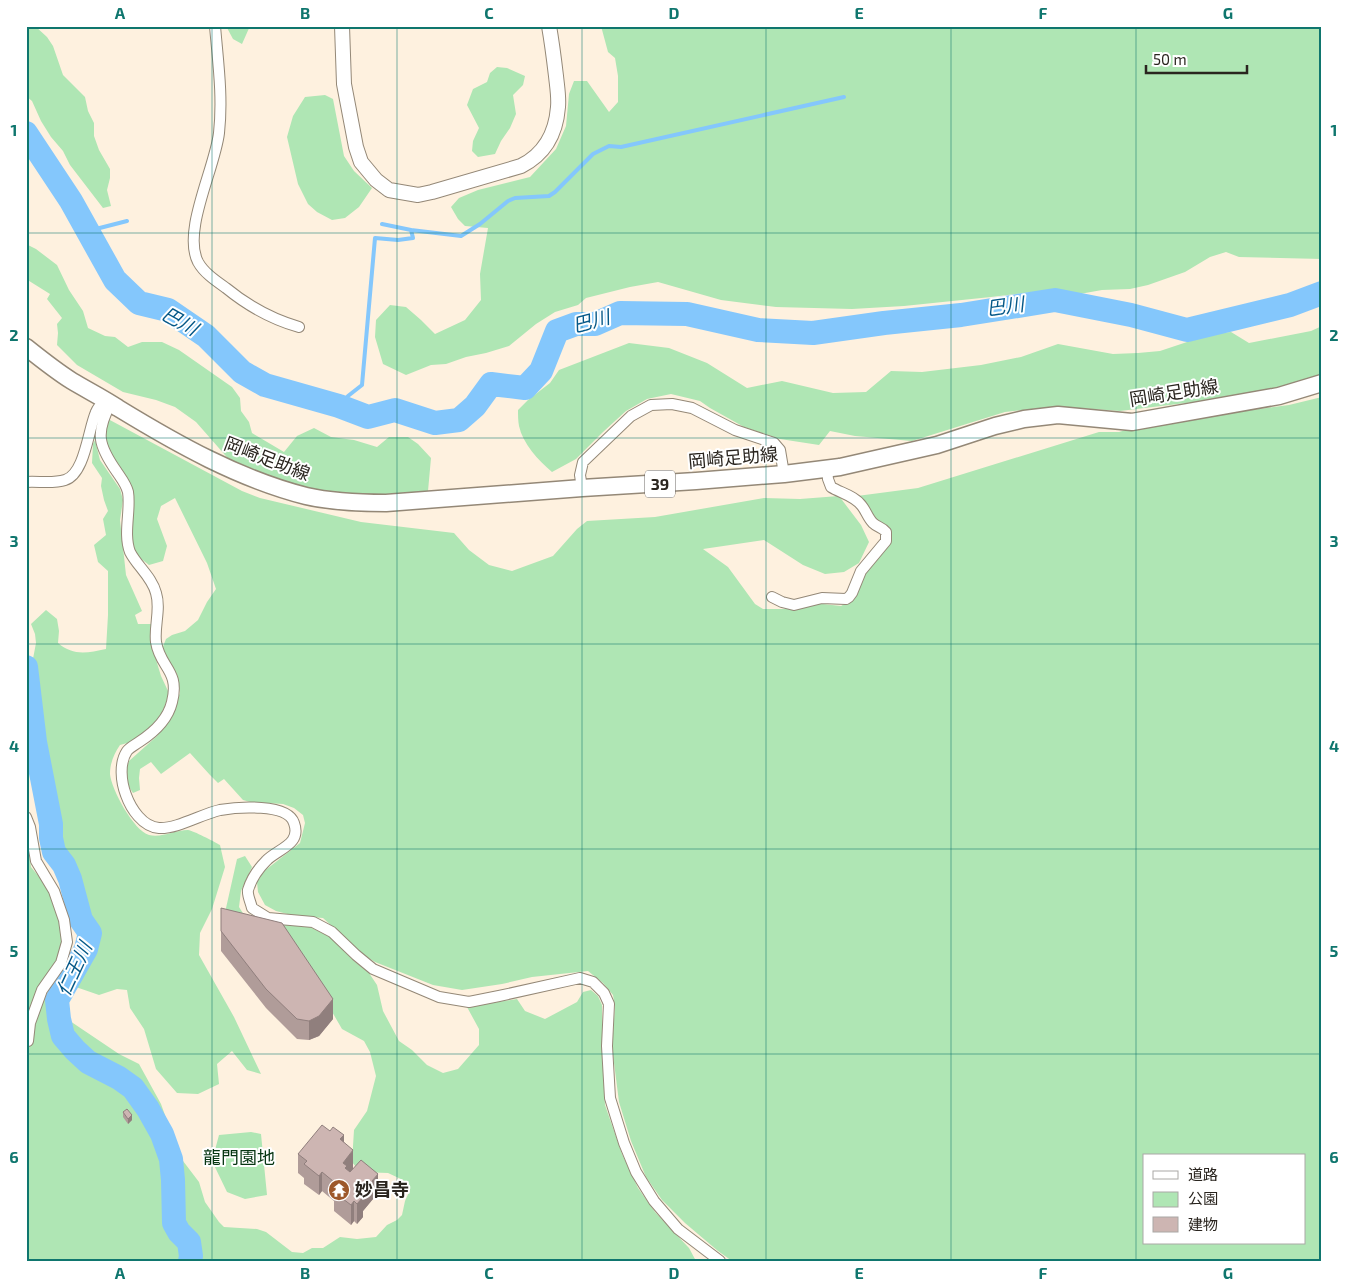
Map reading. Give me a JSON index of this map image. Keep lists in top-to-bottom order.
{
  "streets": {
    "main road": ["岡崎足助線", "39"]
  },
  "water": ["巴川", "仁王川"],
  "parks": ["龍門園地"],
  "places": {
    "temple": ["妙昌寺"]
  },
  "legend": ["道路", "公園", "建物"],
  "scale_bar": "50 m",
  "grid": {
    "columns": [
      "A",
      "B",
      "C",
      "D",
      "E",
      "F",
      "G"
    ],
    "rows": [
      "1",
      "2",
      "3",
      "4",
      "5",
      "6"
    ]
  }
}
